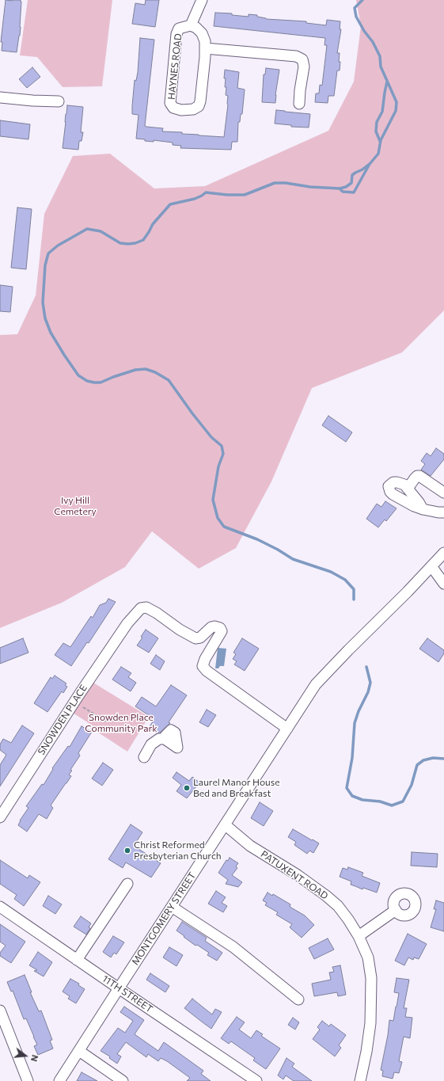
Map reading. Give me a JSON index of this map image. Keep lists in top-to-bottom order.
{
  "streets": {
    "street": [
      "HAYNES ROAD",
      "SNOWDEN PLACE",
      "PATUXENT ROAD",
      "MONTGOMERY STREET",
      "11TH STREET"
    ]
  },
  "crossings": [
    ["SNOWDEN PLACE", "MONTGOMERY STREET"],
    ["PATUXENT ROAD", "MONTGOMERY STREET"],
    ["MONTGOMERY STREET", "11TH STREET"]
  ],
  "parks": ["Ivy Hill Cemetery", "Snowden Place Community Park"],
  "places": ["Laurel Manor House Bed and Breakfast", "Christ Reformed Presbyterian Church"],
  "north": "right"
}
